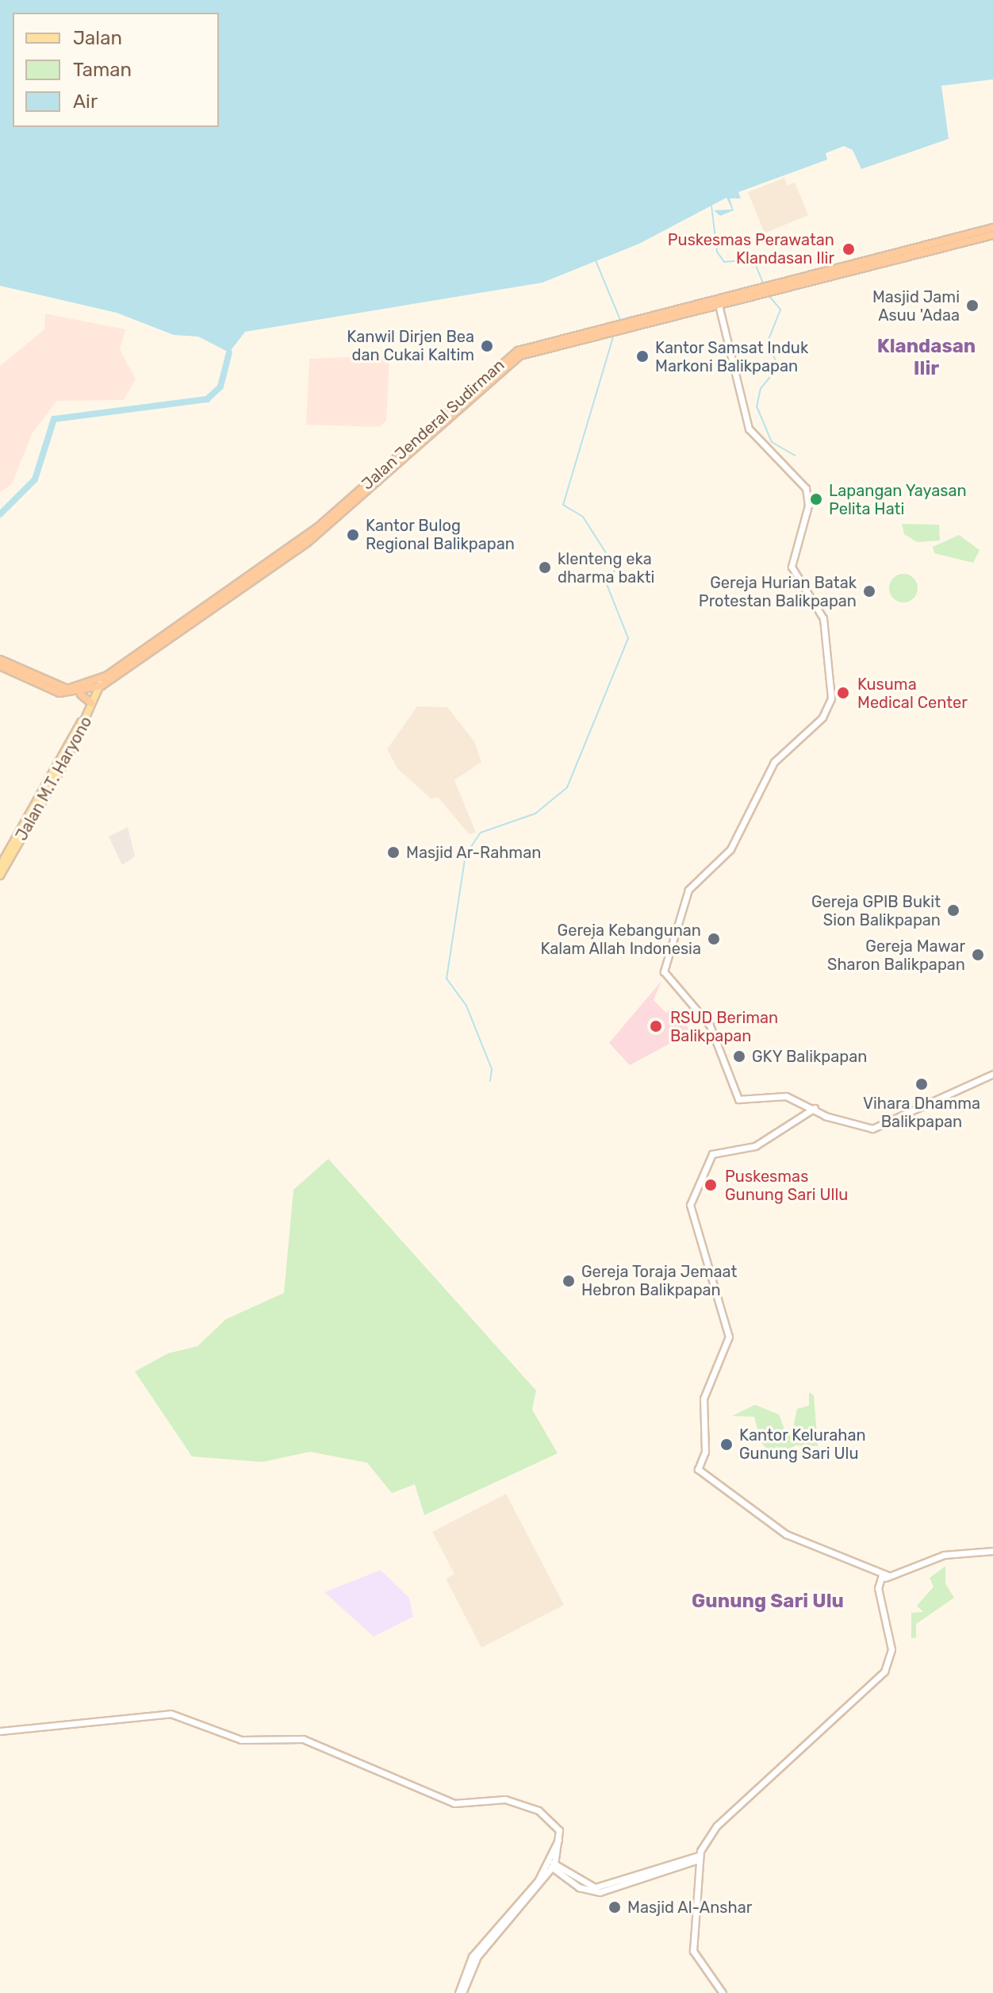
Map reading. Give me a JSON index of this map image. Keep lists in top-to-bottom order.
{
  "streets": {
    "highway": ["Jalan Jenderal Sudirman"],
    "main road": ["Jalan M.T. Haryono"]
  },
  "crossings": [
    ["Jalan Jenderal Sudirman", "Jalan M.T. Haryono"]
  ],
  "districts": ["Klandasan Ilir", "Gunung Sari Ulu"],
  "places": [
    "Puskesmas Perawatan Klandasan Ilir",
    "Masjid Jami Asuu 'Adaa",
    "Kanwil Dirjen Bea dan Cukai Kaltim",
    "Kantor Samsat Induk Markoni Balikpapan",
    "Lapangan Yayasan Pelita Hati",
    "Kantor Bulog Regional Balikpapan",
    "klenteng eka dharma bakti",
    "Gereja Hurian Batak Protestan Balikpapan",
    "Kusuma Medical Center",
    "Masjid Ar-Rahman",
    "Gereja GPIB Bukit Sion Balikpapan",
    "Gereja Kebangunan Kalam Allah Indonesia",
    "Gereja Mawar Sharon Balikpapan",
    "RSUD Beriman Balikpapan",
    "GKY Balikpapan",
    "Vihara Dhamma Balikpapan",
    "Puskesmas Gunung Sari Ullu",
    "Gereja Toraja Jemaat Hebron Balikpapan",
    "Kantor Kelurahan Gunung Sari Ulu",
    "Masjid Al-Anshar"
  ],
  "legend": ["Jalan", "Taman", "Air"]
}
